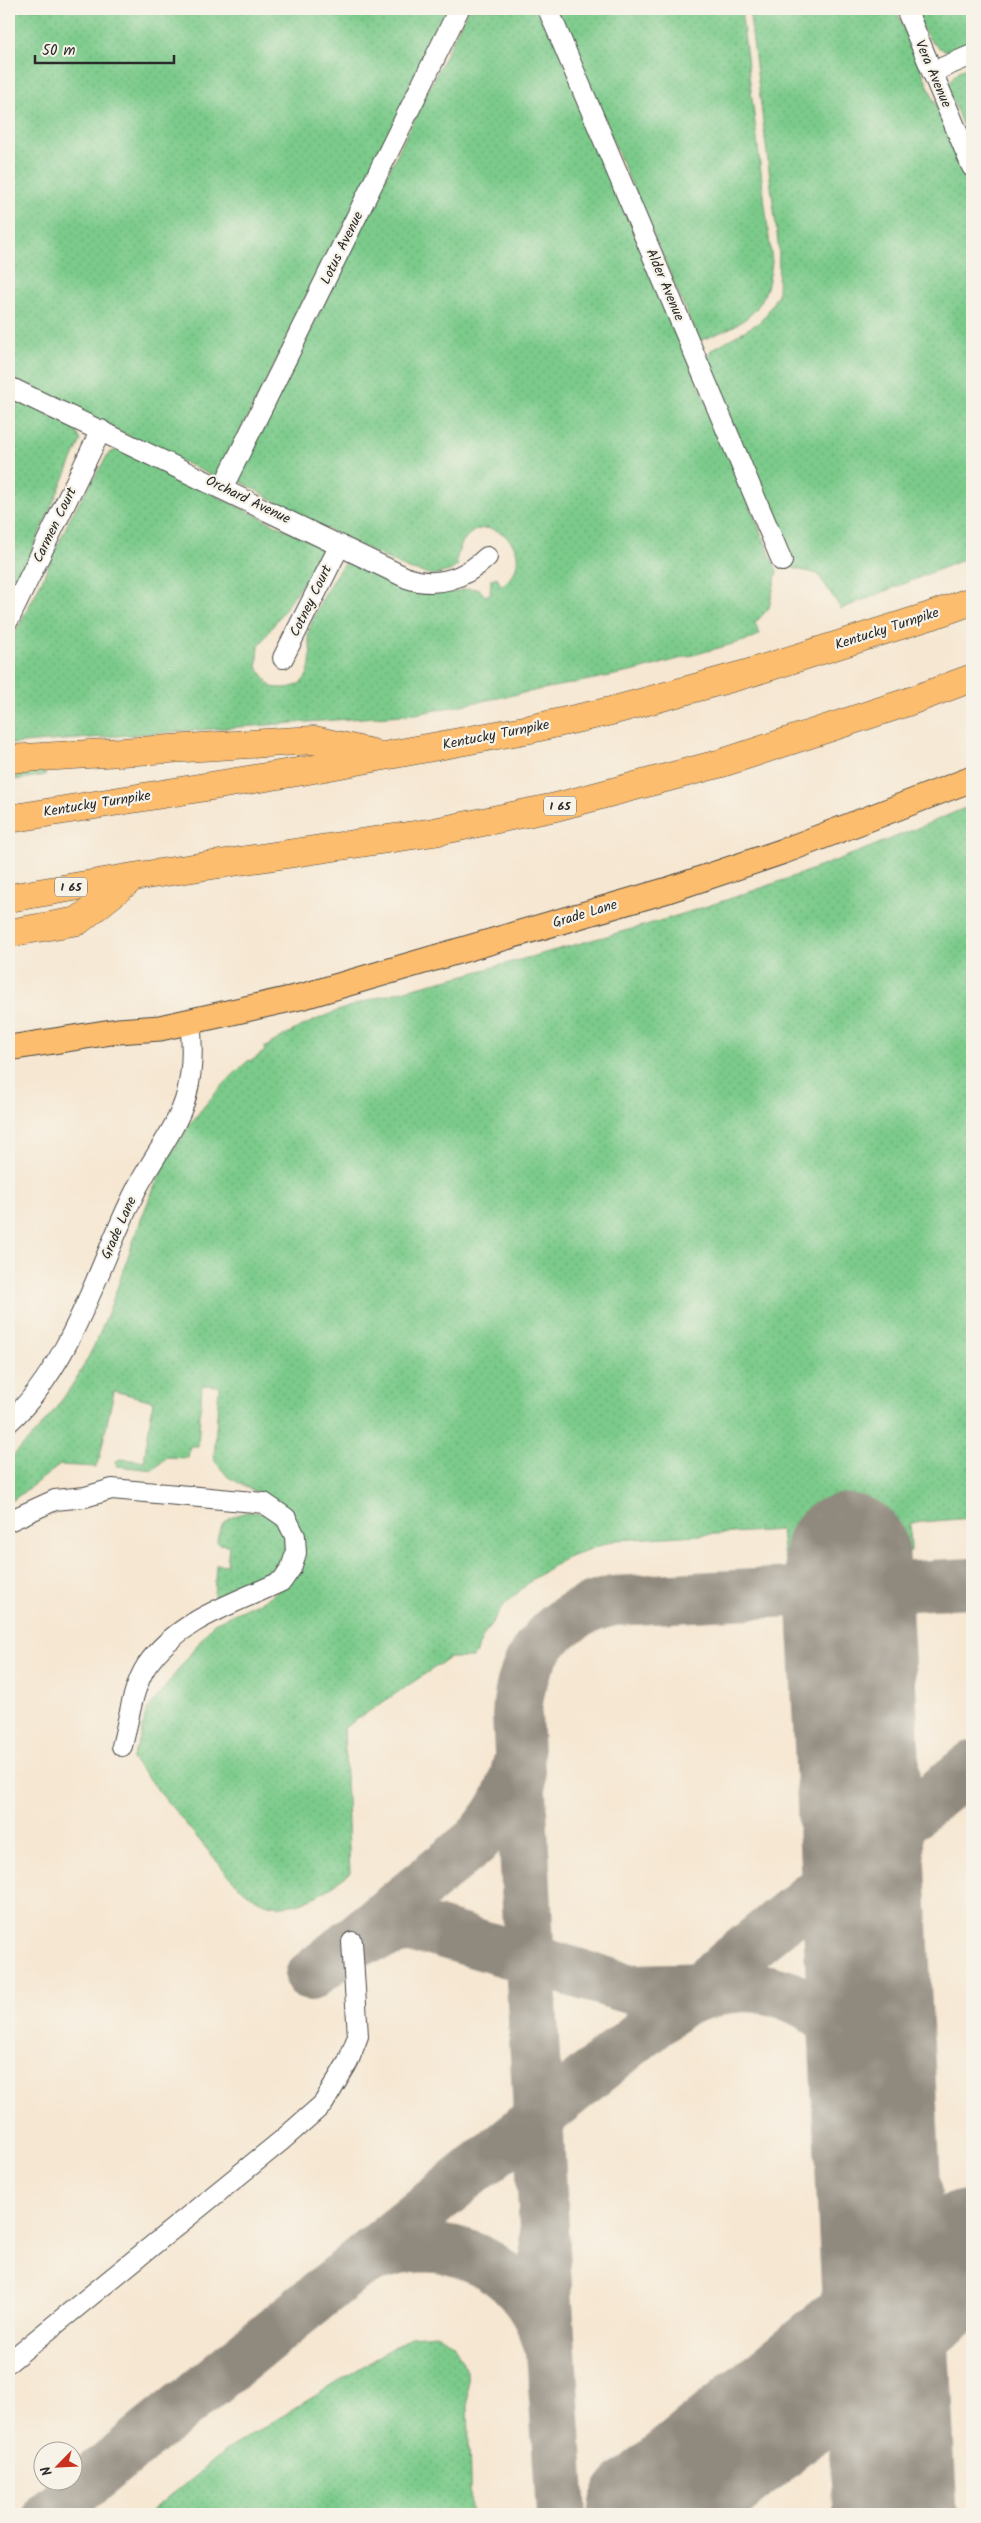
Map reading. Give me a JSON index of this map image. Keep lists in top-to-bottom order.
{
  "streets": {
    "highway": ["Kentucky Turnpike", "I 65"],
    "main road": ["Grade Lane"],
    "street": [
      "Vera Avenue",
      "Lotus Avenue",
      "Alder Avenue",
      "Orchard Avenue",
      "Carmen Court",
      "Cotney Court"
    ]
  },
  "crossings": [
    ["Lotus Avenue", "Orchard Avenue"],
    ["Orchard Avenue", "Carmen Court"],
    ["Orchard Avenue", "Cotney Court"]
  ],
  "scale_bar": "50 m",
  "north": "bottom left"
}
